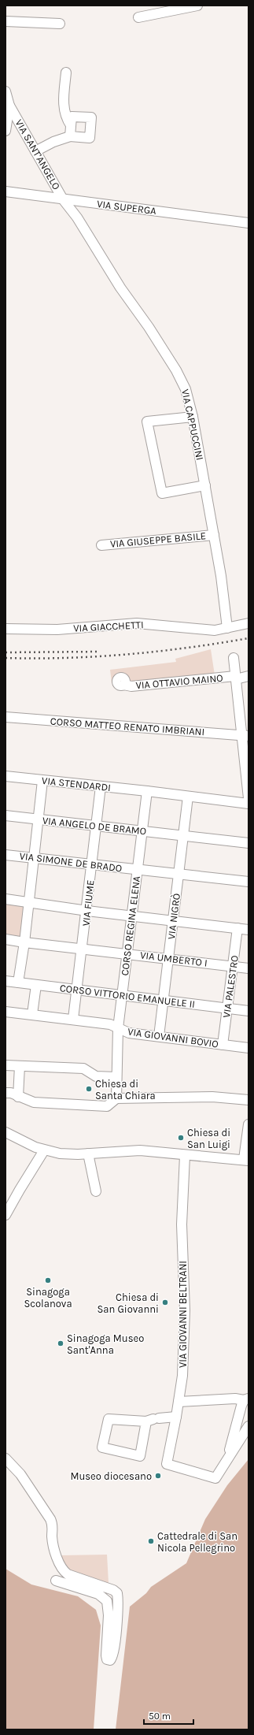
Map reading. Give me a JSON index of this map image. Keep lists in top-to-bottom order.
{
  "streets": {
    "street": [
      "VIA SANT'ANGELO",
      "VIA SUPERGA",
      "VIA CAPPUCCINI",
      "VIA GIUSEPPE BASILE",
      "VIA GIACCHETTI",
      "VIA OTTAVIO MAINO",
      "CORSO MATTEO RENATO IMBRIANI",
      "VIA STENDARDI",
      "VIA ANGELO DE BRAMO",
      "VIA SIMONE DE BRADO",
      "VIA FIUME",
      "VIA NIGRÒ",
      "CORSO REGINA ELENA",
      "VIA UMBERTO I",
      "VIA PALESTRO",
      "CORSO VITTORIO EMANUELE II",
      "VIA GIOVANNI BOVIO",
      "VIA GIOVANNI BELTRANI"
    ]
  },
  "crossings": [
    ["VIA SANT'ANGELO", "VIA SUPERGA"],
    ["VIA SANT'ANGELO", "VIA CAPPUCCINI"],
    ["VIA SUPERGA", "VIA CAPPUCCINI"],
    ["VIA CAPPUCCINI", "VIA GIUSEPPE BASILE"],
    ["VIA CAPPUCCINI", "VIA GIACCHETTI"],
    ["VIA STENDARDI", "VIA FIUME"],
    ["VIA STENDARDI", "VIA NIGRÒ"],
    ["VIA STENDARDI", "CORSO REGINA ELENA"],
    ["VIA ANGELO DE BRAMO", "VIA FIUME"],
    ["VIA ANGELO DE BRAMO", "VIA NIGRÒ"],
    ["VIA ANGELO DE BRAMO", "CORSO REGINA ELENA"],
    ["VIA SIMONE DE BRADO", "VIA FIUME"],
    ["VIA SIMONE DE BRADO", "VIA NIGRÒ"],
    ["VIA SIMONE DE BRADO", "CORSO REGINA ELENA"],
    ["VIA FIUME", "VIA UMBERTO I"],
    ["VIA FIUME", "CORSO VITTORIO EMANUELE II"],
    ["VIA FIUME", "VIA GIOVANNI BOVIO"],
    ["VIA NIGRÒ", "VIA UMBERTO I"],
    ["VIA NIGRÒ", "CORSO VITTORIO EMANUELE II"],
    ["VIA NIGRÒ", "VIA GIOVANNI BOVIO"],
    ["CORSO REGINA ELENA", "VIA UMBERTO I"],
    ["CORSO REGINA ELENA", "CORSO VITTORIO EMANUELE II"],
    ["CORSO REGINA ELENA", "VIA GIOVANNI BOVIO"],
    ["VIA UMBERTO I", "VIA PALESTRO"],
    ["VIA PALESTRO", "CORSO VITTORIO EMANUELE II"],
    ["VIA PALESTRO", "VIA GIOVANNI BOVIO"]
  ],
  "places": [
    "Chiesa di Santa Chiara",
    "Chiesa di San Luigi",
    "Sinagoga Scolanova",
    "Chiesa di San Giovanni",
    "Sinagoga Museo Sant'Anna",
    "Museo diocesano",
    "Cattedrale di San Nicola Pellegrino"
  ],
  "scale_bar": "50 m"
}
